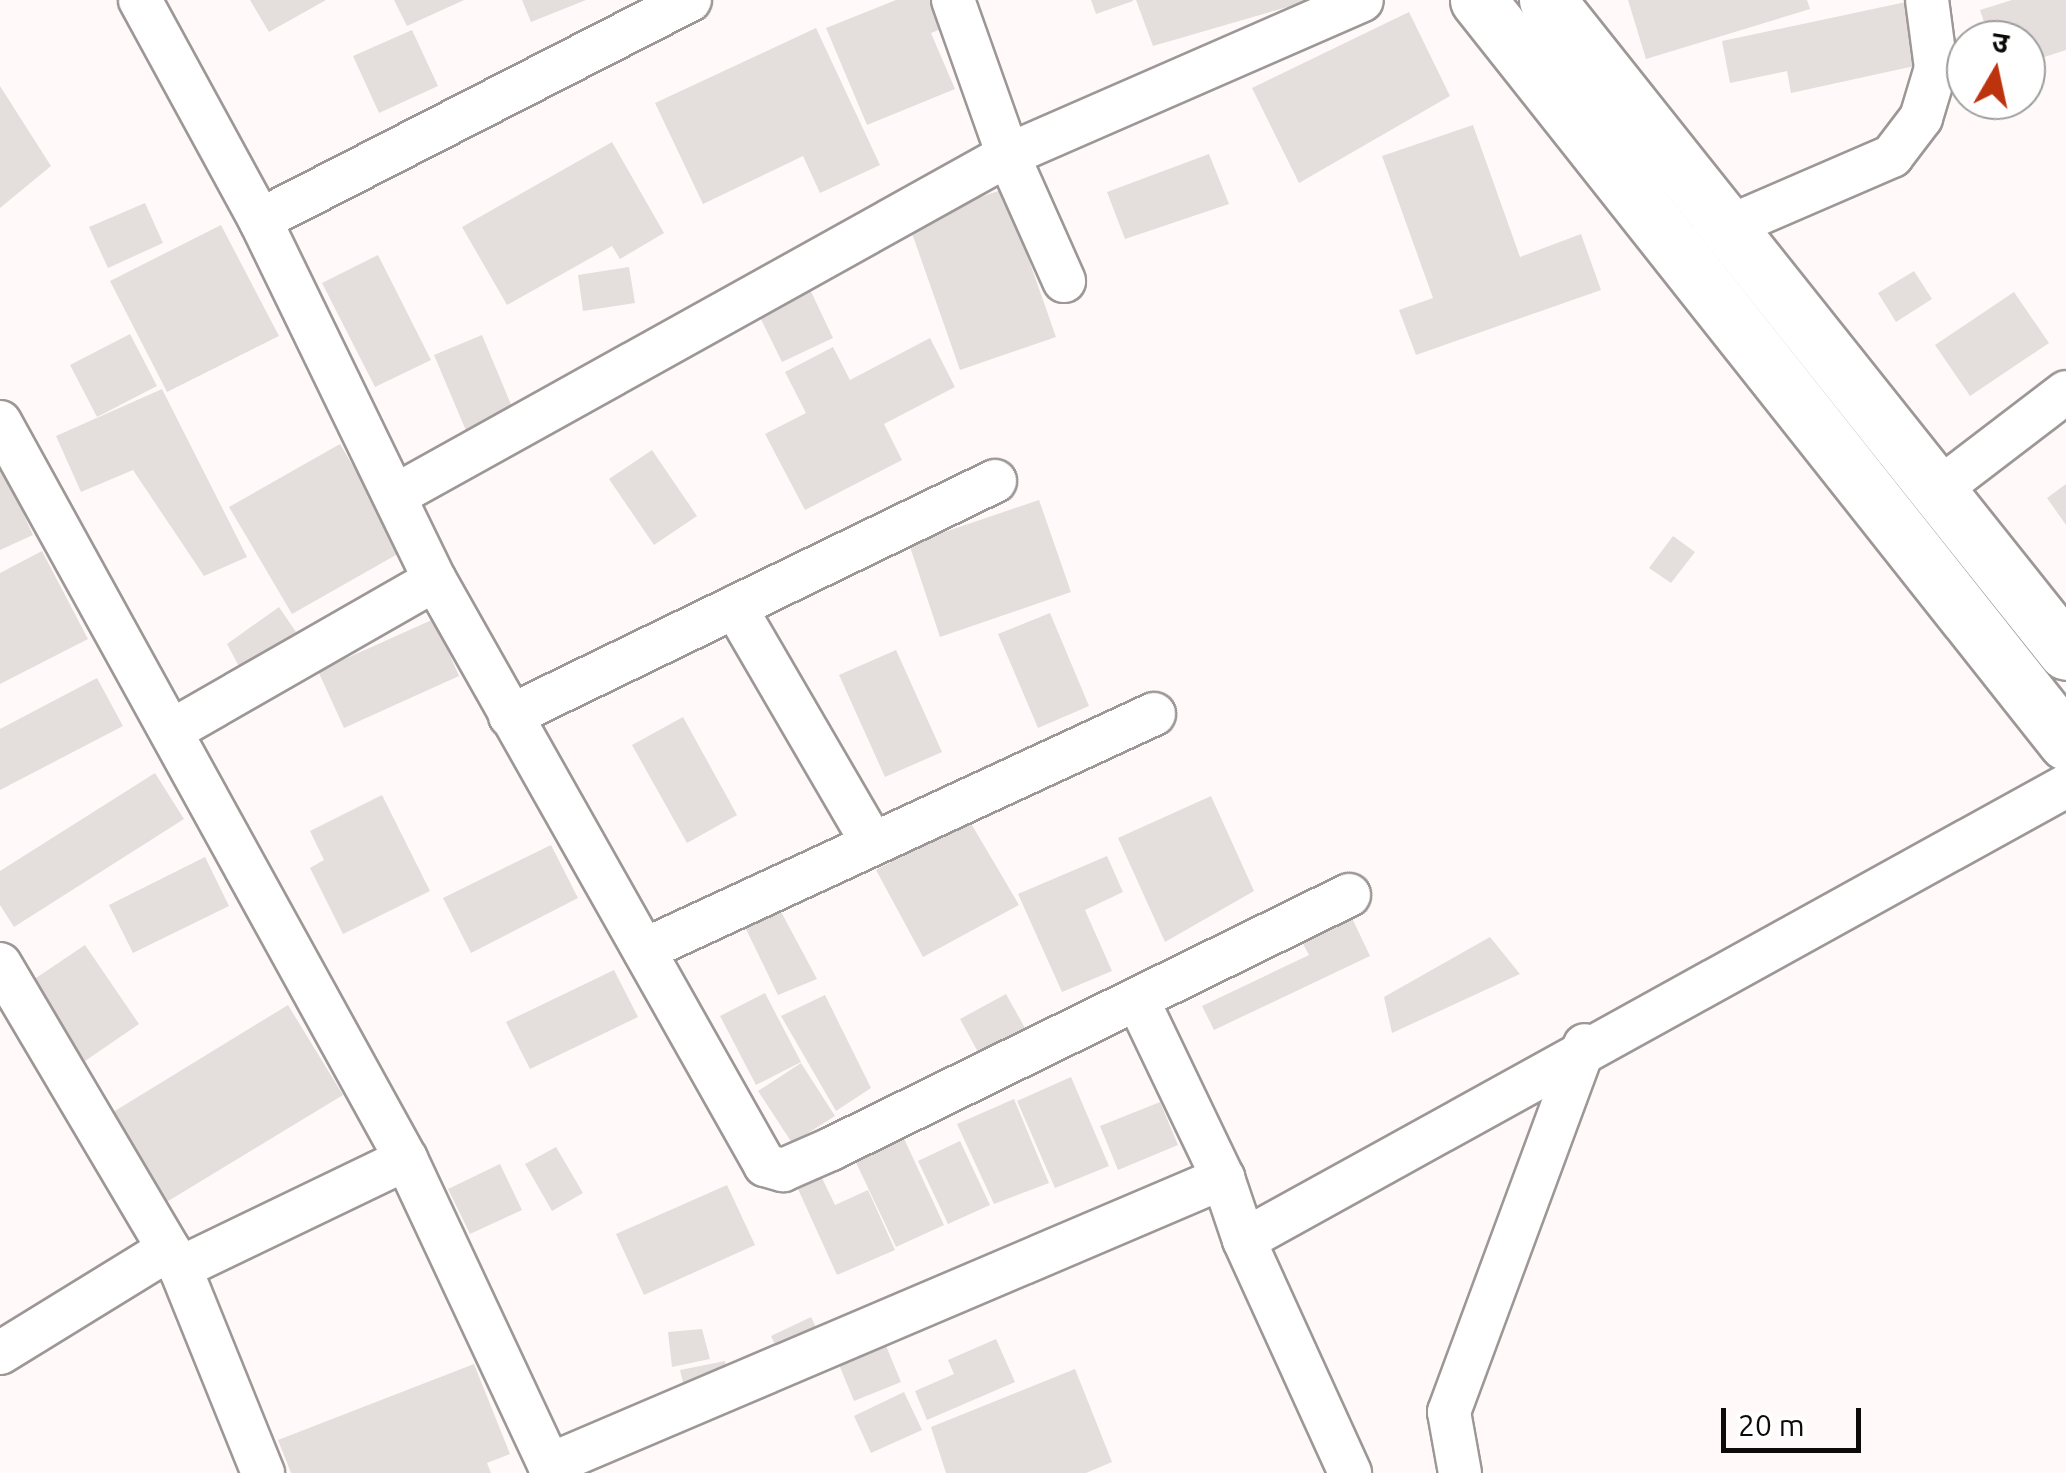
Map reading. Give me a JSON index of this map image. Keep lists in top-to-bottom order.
{
  "scale_bar": "20 m",
  "north": "top"
}
